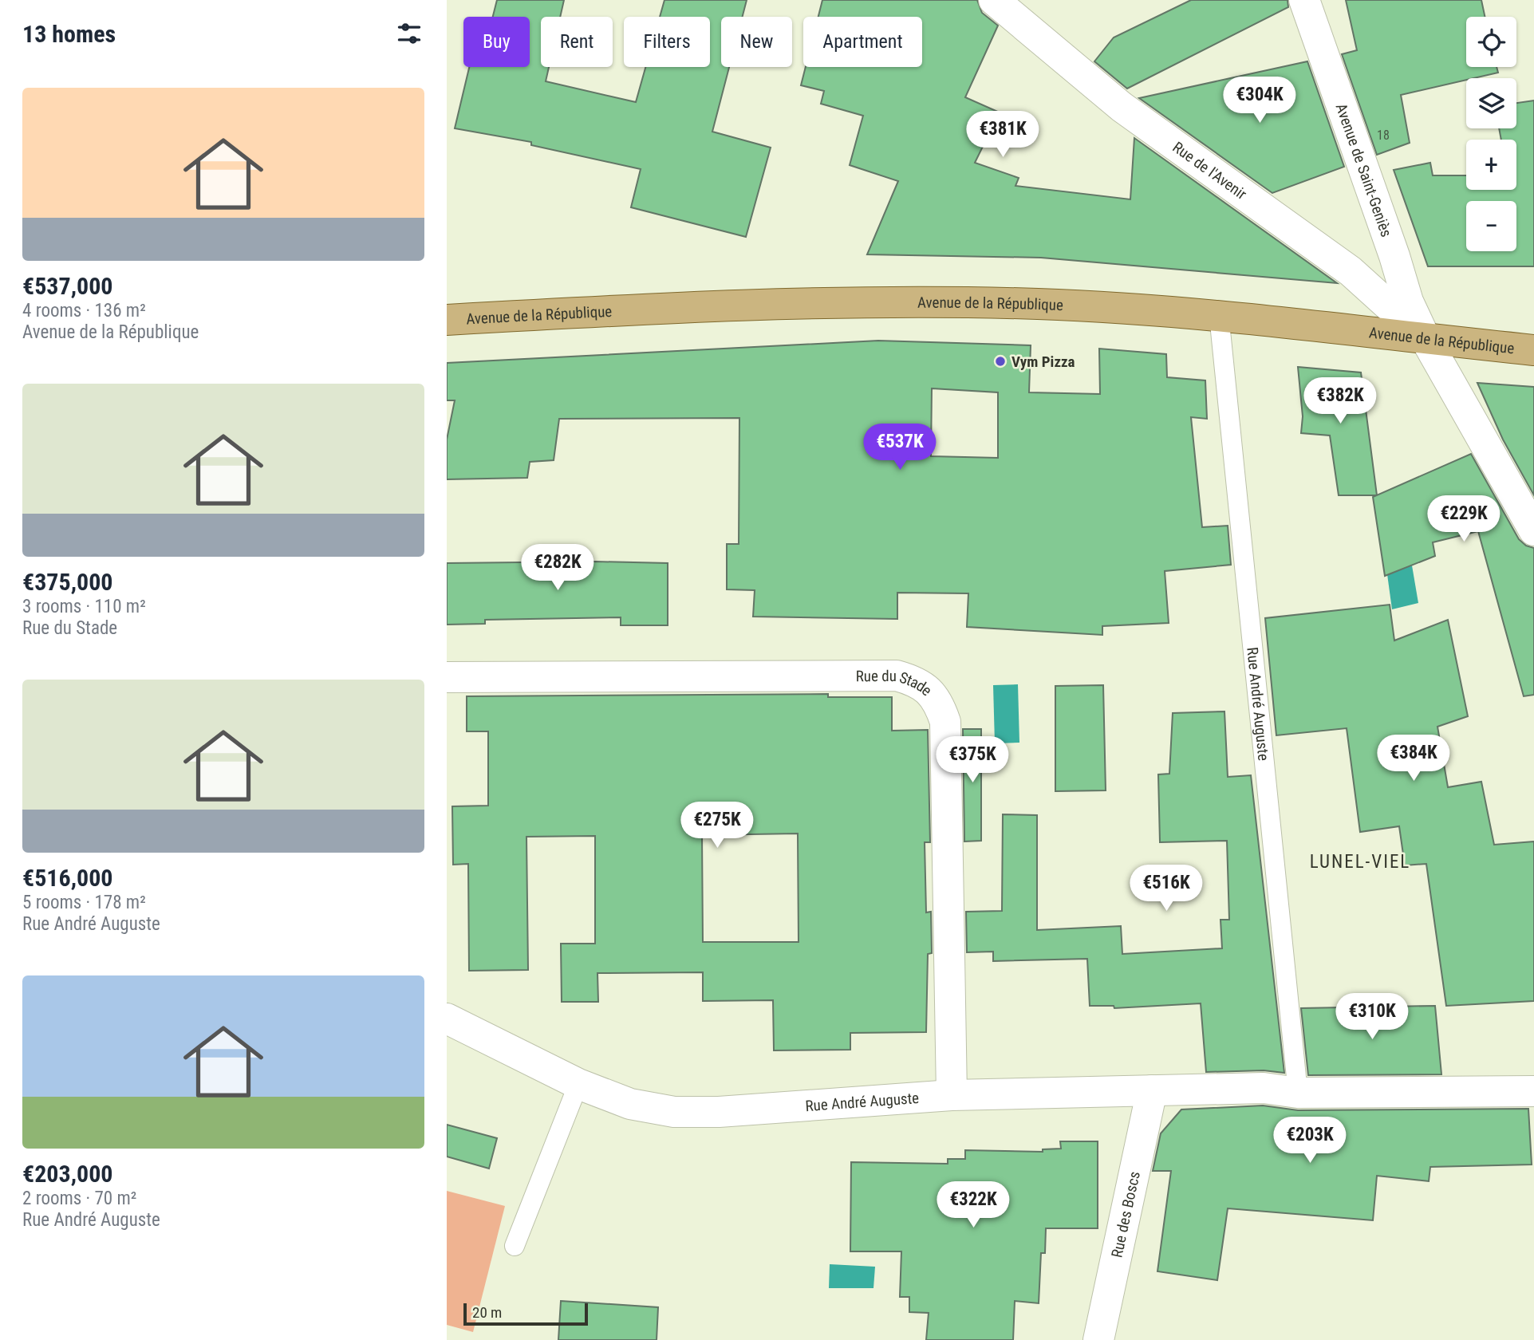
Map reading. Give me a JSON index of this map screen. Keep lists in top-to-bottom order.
{
  "streets": {
    "main road": ["Avenue de la République"],
    "street": [
      "Rue de l'Avenir",
      "Avenue de Saint-Geniès",
      "Rue du Stade",
      "Rue André Auguste",
      "Rue des Boscs"
    ]
  },
  "crossings": [
    ["Rue de l'Avenir", "Avenue de Saint-Geniès"],
    ["Rue de l'Avenir", "Avenue de la République"],
    ["Avenue de Saint-Geniès", "Avenue de la République"],
    ["Avenue de la République", "Rue André Auguste"],
    ["Rue du Stade", "Rue André Auguste"],
    ["Rue André Auguste", "Rue des Boscs"]
  ],
  "districts": ["LUNEL-VIEL"],
  "places": ["Vym Pizza"],
  "house_numbers": ["18"],
  "scale_bar": "20 m",
  "page": {
    "heading": "13 homes",
    "map_buttons": ["+", "−"],
    "chip": [
      "Buy",
      "Rent",
      "Filters",
      "New",
      "Apartment"
    ],
    "list": [
      {
        "name": "€537,000",
        "note": "4 rooms · 136 m² · Avenue de la République"
      },
      {
        "name": "€375,000",
        "note": "3 rooms · 110 m² · Rue du Stade"
      },
      {
        "name": "€516,000",
        "note": "5 rooms · 178 m² · Rue André Auguste"
      },
      {
        "name": "€203,000",
        "note": "2 rooms · 70 m² · Rue André Auguste"
      }
    ],
    "price": [
      "€304K",
      "€381K",
      "€382K",
      "€537K",
      "€229K",
      "€282K",
      "€384K",
      "€375K",
      "€275K",
      "€516K",
      "€310K",
      "€203K",
      "€322K"
    ],
    "scale": "20 m"
  }
}
